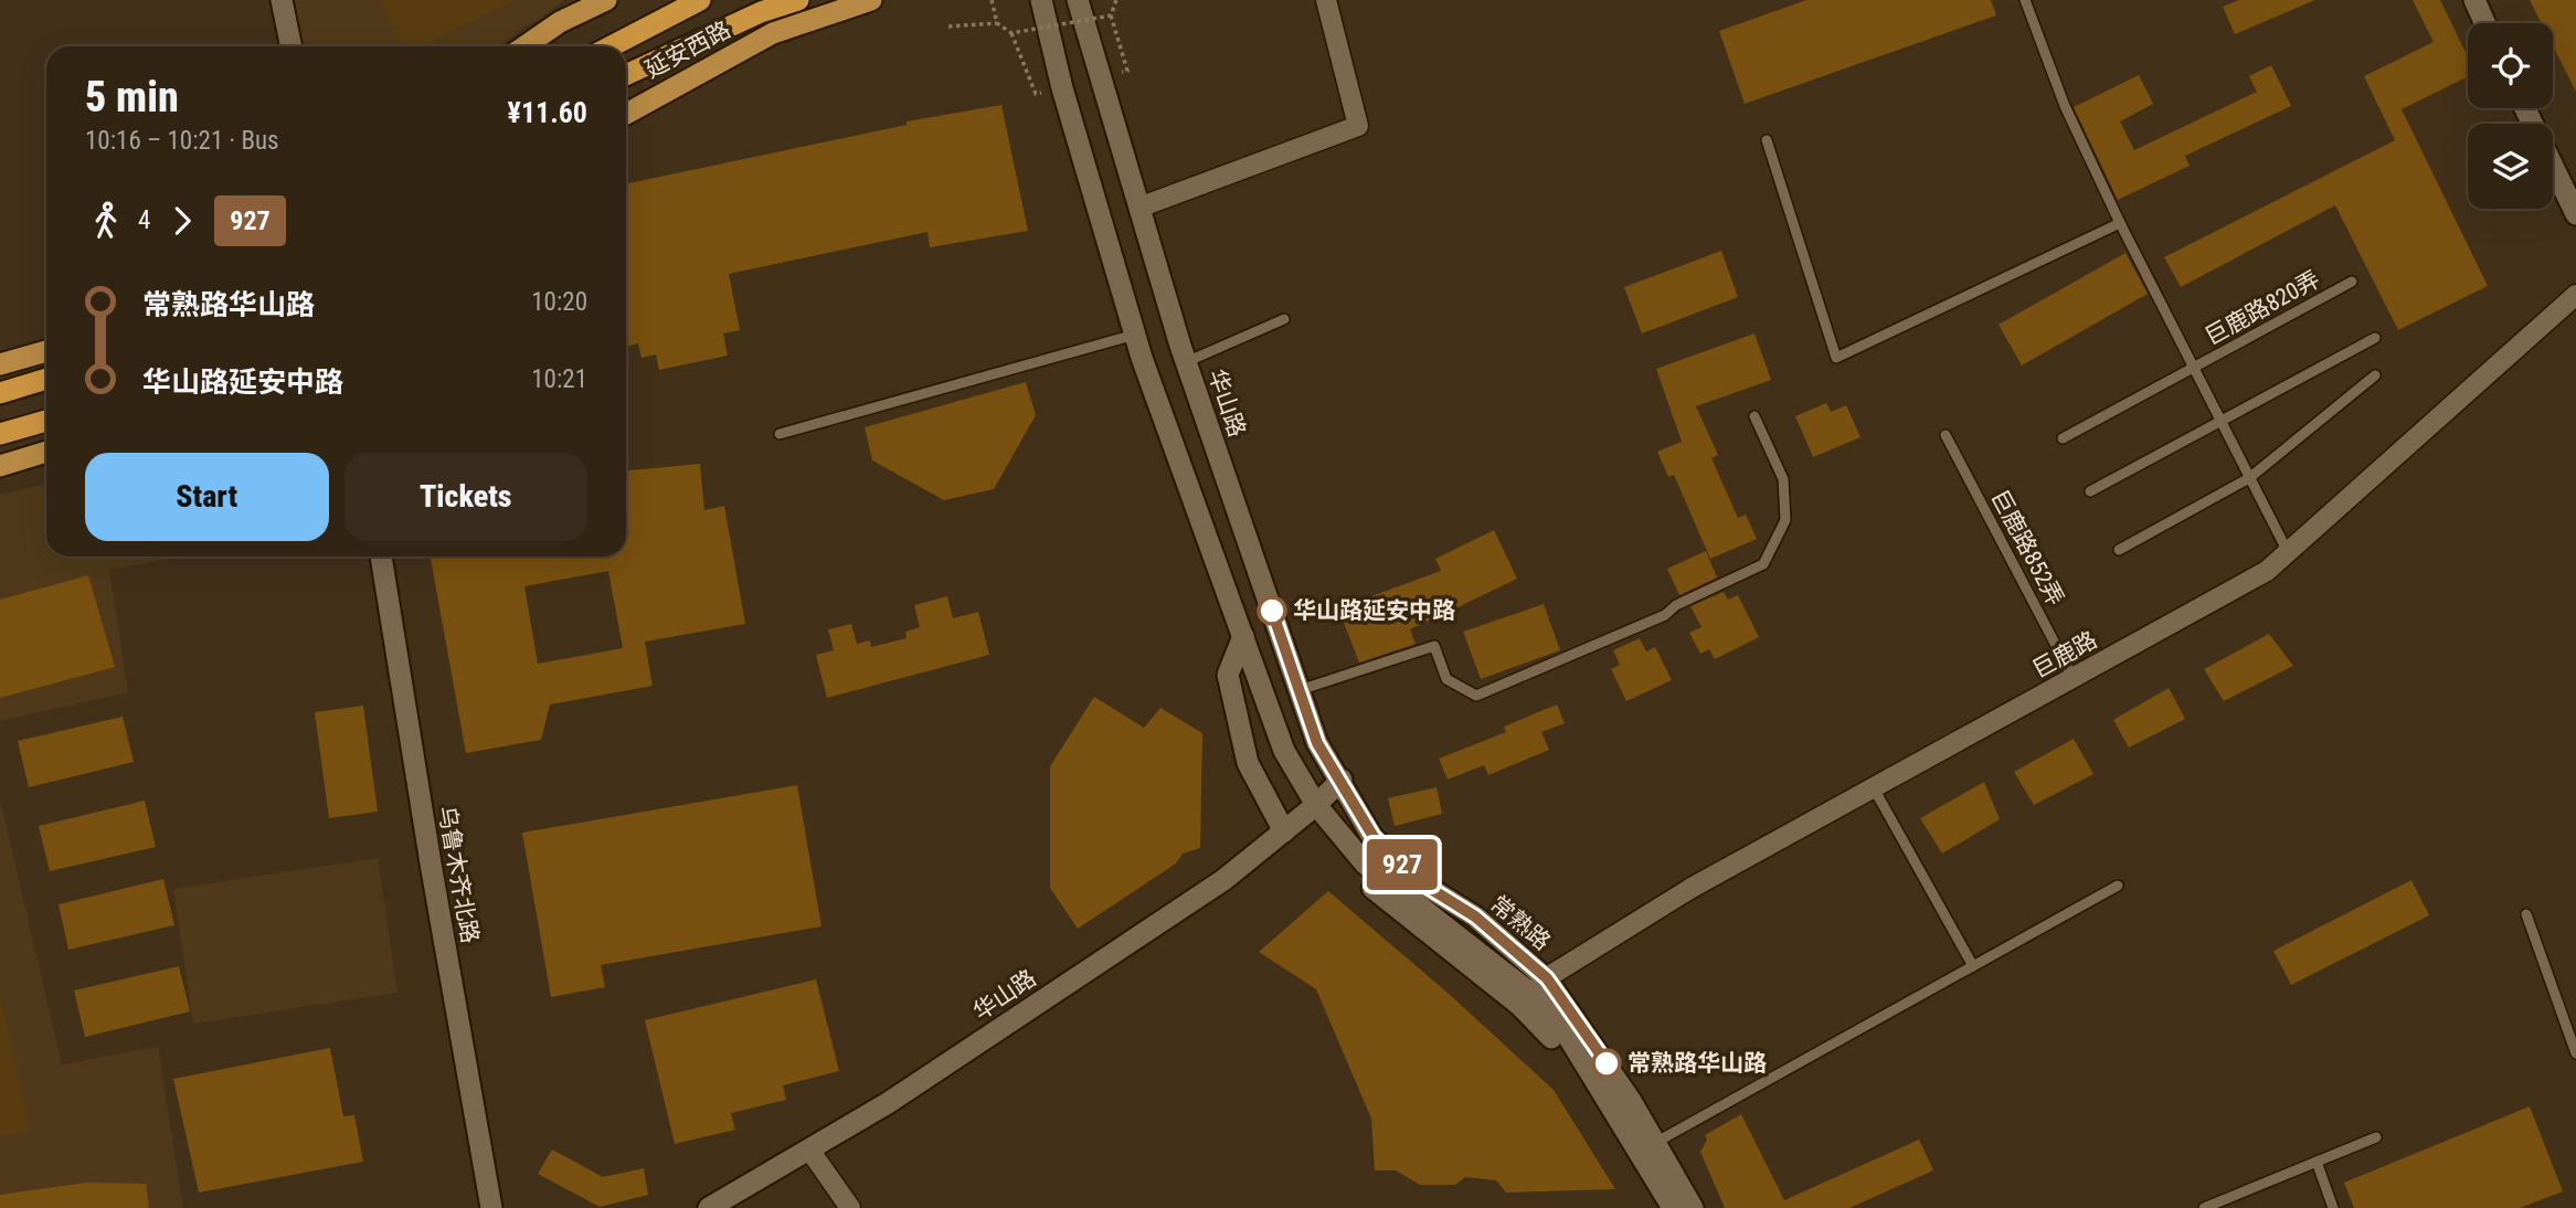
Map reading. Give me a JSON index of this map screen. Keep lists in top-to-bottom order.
{
  "streets": {
    "main road": [
      "延安西路",
      "华山路",
      "乌鲁木齐北路",
      "常熟路"
    ],
    "street": ["巨鹿路"],
    "lane": ["巨鹿路820弄", "巨鹿路852弄"]
  },
  "crossings": [
    ["巨鹿路820弄", "巨鹿路"],
    ["华山路", "常熟路"],
    ["巨鹿路852弄", "巨鹿路"],
    ["巨鹿路", "常熟路"]
  ],
  "places": ["华山路延安中路", "常熟路华山路"],
  "lines": ["bus line 927"],
  "page": {
    "on_map": "927",
    "heading": ["5 min", "10:16 – 10:21 · Bus", "¥11.60"],
    "legs": ["4", "927"],
    "list": [
      {
        "name": "常熟路华山路",
        "value": "10:20"
      },
      {
        "name": "华山路延安中路",
        "value": "10:21"
      }
    ],
    "buttons": ["Start", "Tickets"]
  }
}
